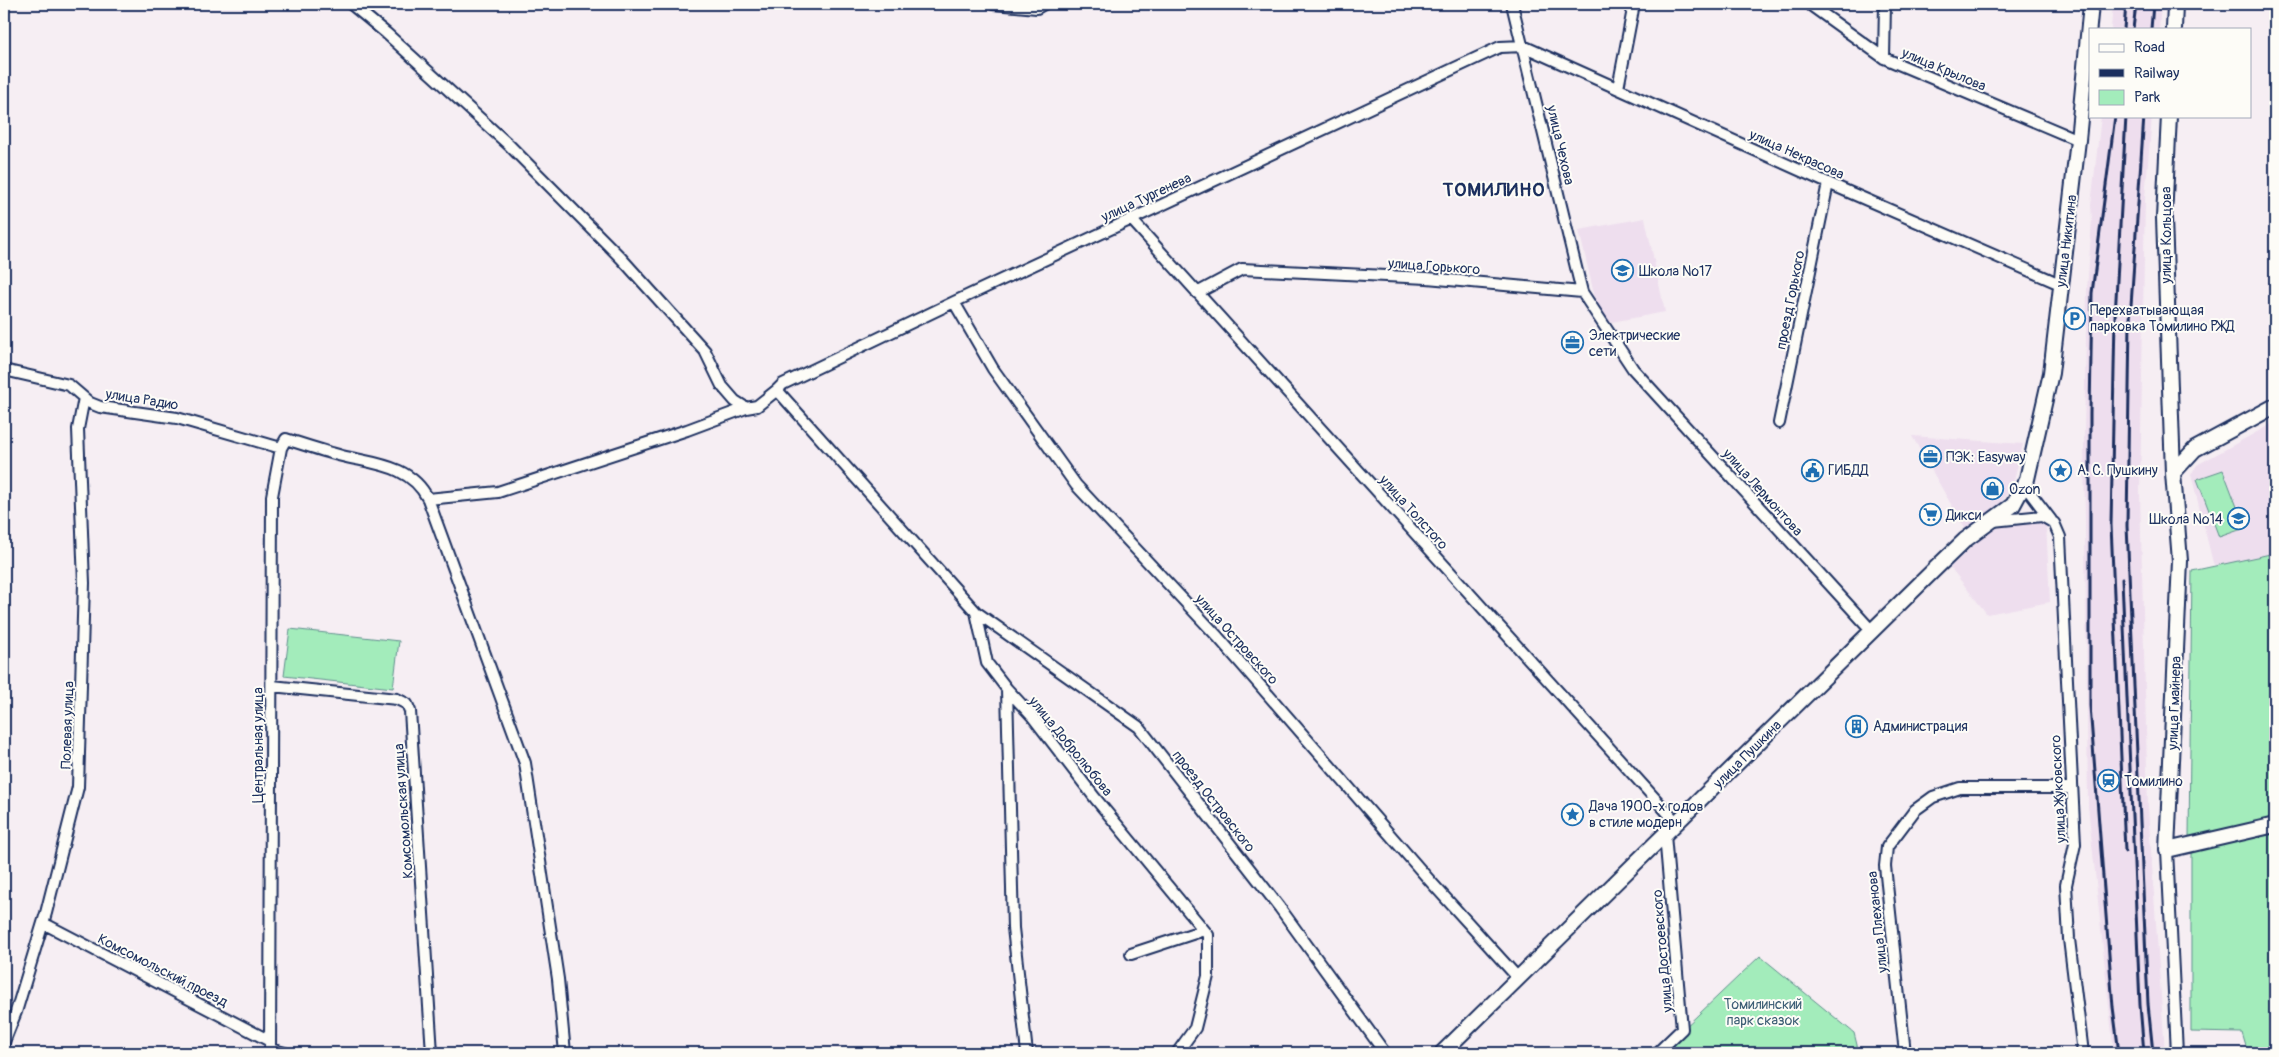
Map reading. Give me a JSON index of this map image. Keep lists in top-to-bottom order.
{
  "streets": {
    "main road": [
      "улица Кольцова",
      "улица Никитина",
      "улица Гмайнера",
      "улица Пушкина"
    ],
    "street": [
      "улица Крылова",
      "улица Чехова",
      "улица Некрасова",
      "улица Тургенева",
      "улица Горького",
      "проезд Горького",
      "улица Радио",
      "улица Лермонтова",
      "улица Толстого",
      "улица Островского",
      "Полевая улица",
      "Центральная улица",
      "улица Добролюбова",
      "улица Жуковского",
      "проезд Островского",
      "Комсомольская улица",
      "улица Плеханова",
      "улица Достоевского",
      "Комсомольский проезд"
    ]
  },
  "crossings": [
    ["улица Крылова", "улица Никитина"],
    ["улица Чехова", "улица Некрасова"],
    ["улица Чехова", "улица Тургенева"],
    ["улица Чехова", "улица Горького"],
    ["улица Чехова", "улица Лермонтова"],
    ["улица Некрасова", "улица Тургенева"],
    ["улица Некрасова", "улица Никитина"],
    ["улица Некрасова", "проезд Горького"],
    ["улица Тургенева", "улица Радио"],
    ["улица Тургенева", "улица Толстого"],
    ["улица Тургенева", "улица Островского"],
    ["улица Тургенева", "проезд Островского"],
    ["улица Кольцова", "улица Гмайнера"],
    ["улица Никитина", "улица Пушкина"],
    ["улица Никитина", "улица Жуковского"],
    ["улица Горького", "улица Лермонтова"],
    ["улица Горького", "улица Толстого"],
    ["улица Радио", "Полевая улица"],
    ["улица Радио", "Центральная улица"],
    ["улица Лермонтова", "улица Пушкина"],
    ["улица Толстого", "улица Пушкина"],
    ["улица Островского", "улица Пушкина"],
    ["Полевая улица", "Комсомольский проезд"],
    ["Центральная улица", "Комсомольская улица"],
    ["Центральная улица", "Комсомольский проезд"],
    ["улица Пушкина", "улица Достоевского"],
    ["улица Жуковского", "улица Плеханова"]
  ],
  "districts": ["ТОМИЛИНО"],
  "parks": ["Томилинский парк сказок"],
  "places": {
    "school or university": ["Школа №17", "Школа №14"],
    "parking": ["Перехватывающая парковка Томилино РЖД"],
    "office": ["Электрические сети", "ПЭК: Easyway"],
    "public building": ["ГИБДД"],
    "place": ["А. С. Пушкину", "Дача 1900-х годов в стиле модерн"],
    "shop": ["Ozon"],
    "supermarket": ["Дикси"],
    "building": ["Администрация"],
    "station": ["Томилино"]
  },
  "legend": ["Road", "Railway", "Park"]
}
